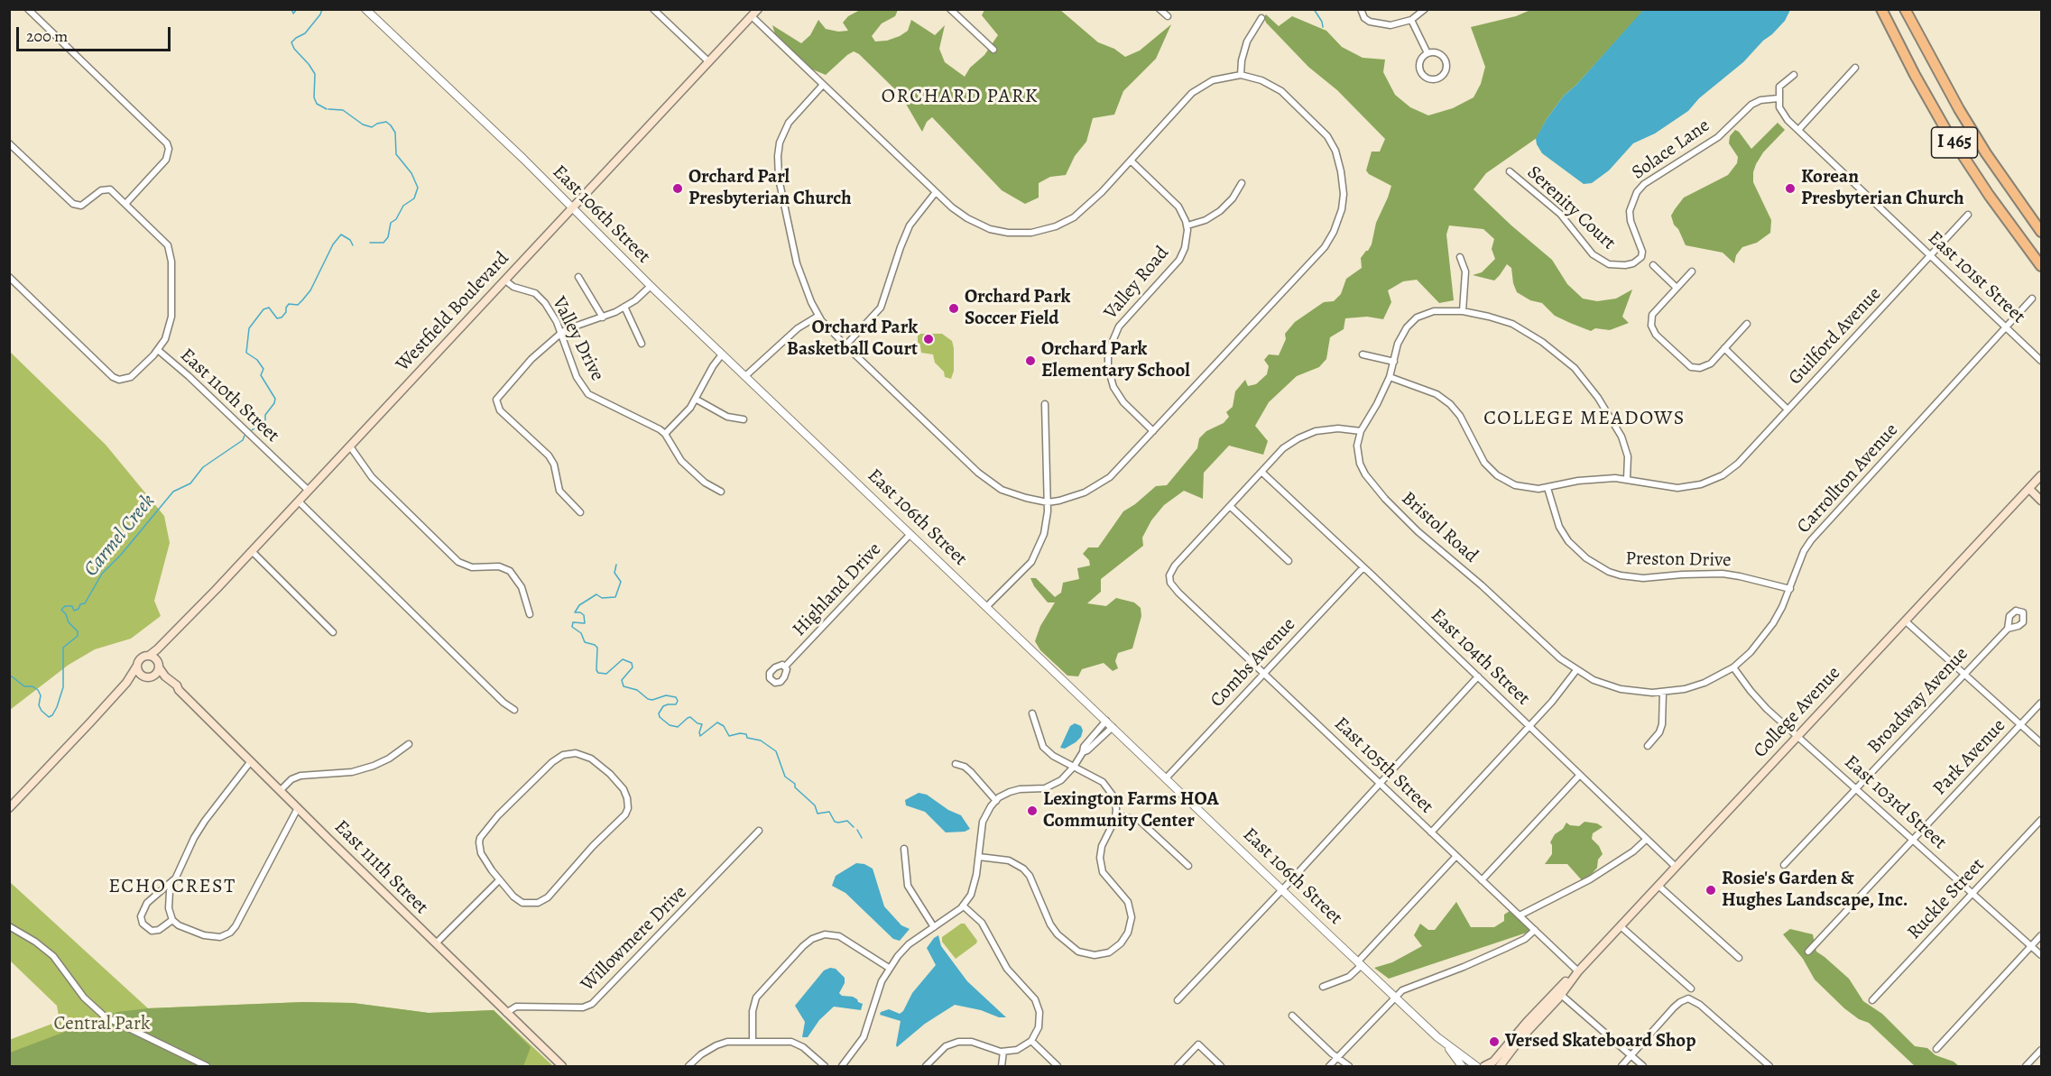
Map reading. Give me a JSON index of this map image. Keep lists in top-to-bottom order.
{
  "streets": {
    "highway": ["I 465"],
    "main road": ["Westfield Boulevard", "College Avenue", "East 111th Street"],
    "street": [
      "Solace Lane",
      "Serenity Court",
      "East 106th Street",
      "East 101st Street",
      "Valley Road",
      "Guilford Avenue",
      "Valley Drive",
      "East 110th Street",
      "Carrollton Avenue",
      "Bristol Road",
      "Preston Drive",
      "Highland Drive",
      "East 104th Street",
      "Combs Avenue",
      "Broadway Avenue",
      "Park Avenue",
      "East 105th Street",
      "East 103rd Street",
      "Ruckle Street",
      "Willowmere Drive"
    ]
  },
  "crossings": [
    ["Solace Lane", "Serenity Court"],
    ["Solace Lane", "East 101st Street"],
    ["East 106th Street", "Westfield Boulevard"],
    ["East 106th Street", "Highland Drive"],
    ["East 106th Street", "Combs Avenue"],
    ["East 101st Street", "Guilford Avenue"],
    ["East 101st Street", "Carrollton Avenue"],
    ["Westfield Boulevard", "Valley Drive"],
    ["Westfield Boulevard", "East 110th Street"],
    ["Westfield Boulevard", "East 111th Street"],
    ["Guilford Avenue", "Bristol Road"],
    ["Guilford Avenue", "Preston Drive"],
    ["Carrollton Avenue", "Bristol Road"],
    ["Carrollton Avenue", "Preston Drive"],
    ["Carrollton Avenue", "East 103rd Street"],
    ["East 104th Street", "Combs Avenue"],
    ["East 104th Street", "College Avenue"],
    ["Combs Avenue", "East 105th Street"],
    ["Broadway Avenue", "East 103rd Street"],
    ["College Avenue", "East 105th Street"],
    ["College Avenue", "East 103rd Street"],
    ["Park Avenue", "East 103rd Street"],
    ["East 103rd Street", "Ruckle Street"],
    ["East 111th Street", "Willowmere Drive"]
  ],
  "districts": ["ORCHARD PARK", "COLLEGE MEADOWS", "ECHO CREST"],
  "water": ["Carmel Creek"],
  "parks": ["Central Park"],
  "places": [
    "Orchard Parl Presbyterian Church",
    "Korean Presbyterian Church",
    "Orchard Park Soccer Field",
    "Orchard Park Basketball Court",
    "Orchard Park Elementary School",
    "Lexington Farms HOA Community Center",
    "Rosie's Garden & Hughes Landscape, Inc.",
    "Versed Skateboard Shop"
  ],
  "scale_bar": "200 m"
}
